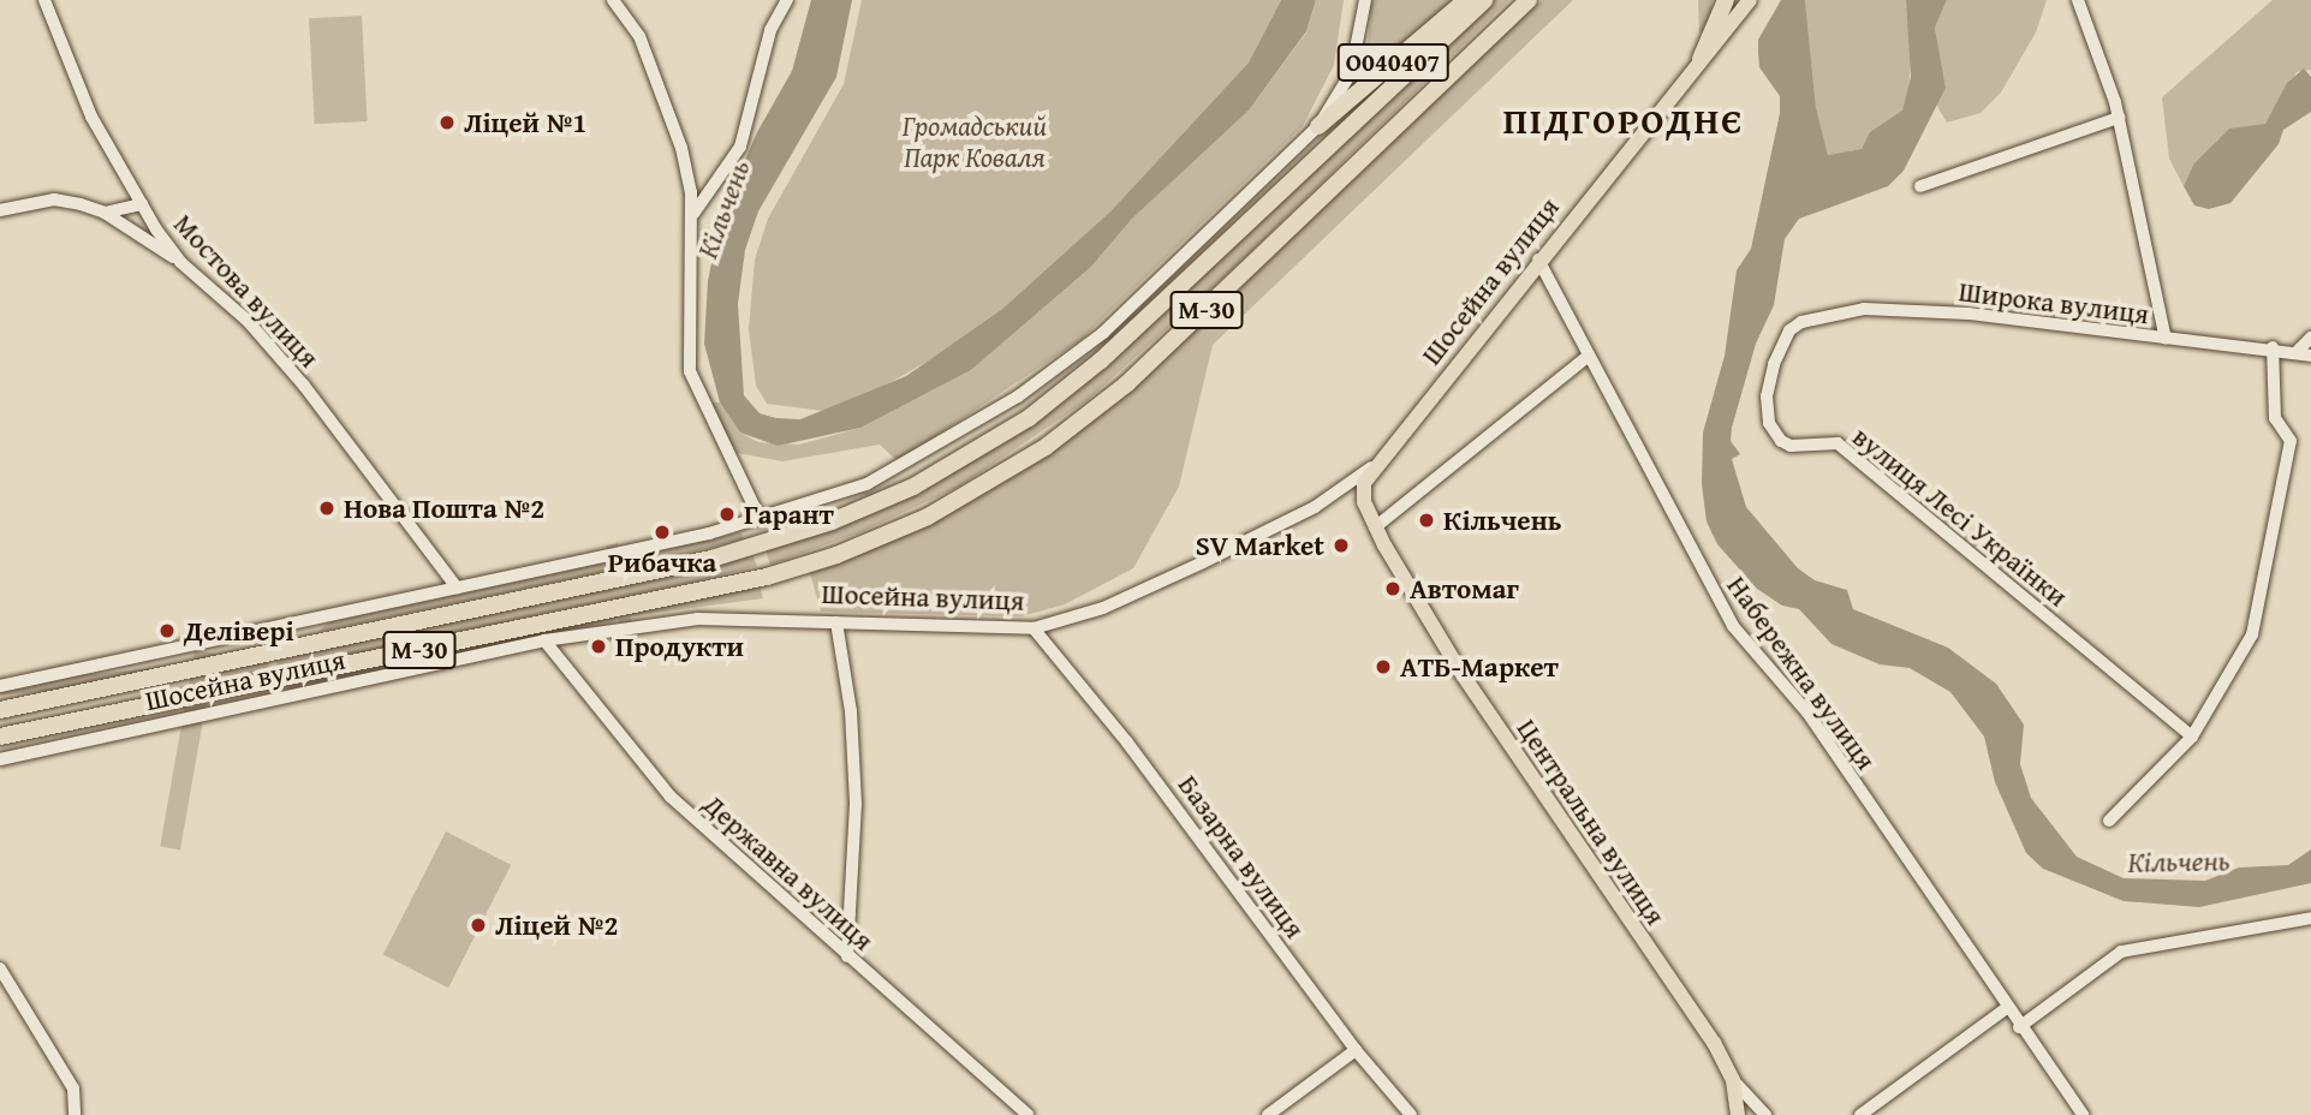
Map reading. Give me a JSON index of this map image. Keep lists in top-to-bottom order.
{
  "streets": {
    "highway": ["О040407", "М-30"],
    "main road": ["Шосейна вулиця", "Центральна вулиця"],
    "street": [
      "Мостова вулиця",
      "Широка вулиця",
      "вулиця Лесі Українки",
      "Набережна вулиця",
      "Базарна вулиця",
      "Державна вулиця"
    ]
  },
  "crossings": [
    ["О040407", "Шосейна вулиця"],
    ["Шосейна вулиця", "Мостова вулиця"],
    ["Шосейна вулиця", "Набережна вулиця"],
    ["Шосейна вулиця", "Центральна вулиця"],
    ["Шосейна вулиця", "Базарна вулиця"],
    ["Шосейна вулиця", "Державна вулиця"],
    ["Широка вулиця", "вулиця Лесі Українки"]
  ],
  "districts": ["ПІДГОРОДНЄ"],
  "water": ["Кільчень"],
  "parks": ["Громадський Парк Коваля"],
  "places": [
    "Ліцей №1",
    "Нова Пошта №2",
    "Гарант",
    "Кільчень",
    "Рибачка",
    "SV Market",
    "Автомаг",
    "Делівері",
    "Продукти",
    "АТБ-Маркет",
    "Ліцей №2"
  ]
}
